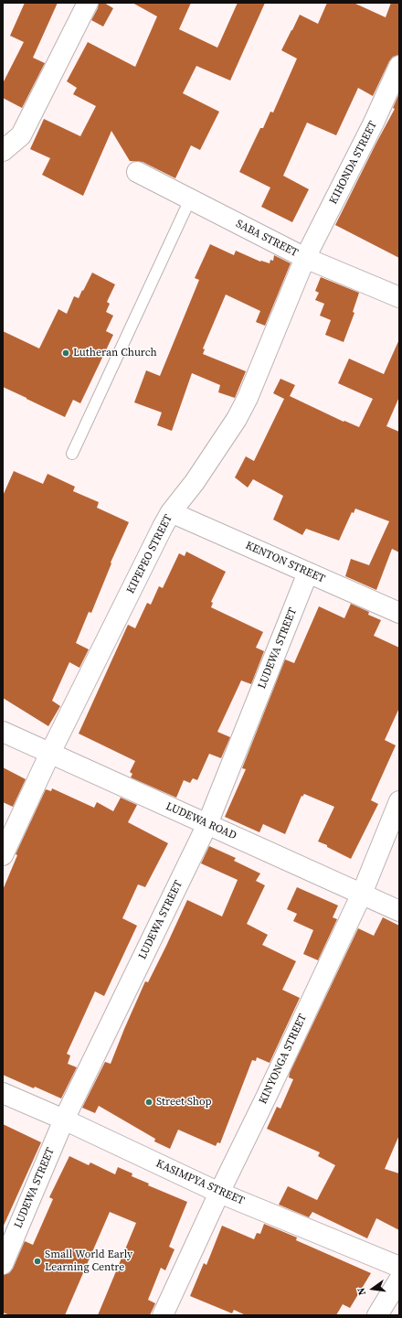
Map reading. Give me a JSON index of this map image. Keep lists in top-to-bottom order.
{
  "streets": {
    "street": [
      "KIHONDA STREET",
      "SABA STREET",
      "KIPEPEO STREET",
      "KENTON STREET",
      "LUDEWA STREET",
      "LUDEWA ROAD",
      "KINYONGA STREET",
      "KASIMPYA STREET"
    ]
  },
  "crossings": [
    ["KIHONDA STREET", "SABA STREET"],
    ["KIHONDA STREET", "KIPEPEO STREET"],
    ["SABA STREET", "KIPEPEO STREET"],
    ["KIPEPEO STREET", "KENTON STREET"],
    ["KIPEPEO STREET", "LUDEWA ROAD"],
    ["KENTON STREET", "LUDEWA STREET"],
    ["LUDEWA STREET", "LUDEWA ROAD"],
    ["LUDEWA STREET", "KASIMPYA STREET"],
    ["LUDEWA ROAD", "KINYONGA STREET"],
    ["KINYONGA STREET", "KASIMPYA STREET"]
  ],
  "places": ["Lutheran Church", "Street Shop", "Small World Early Learning Centre"],
  "north": "left"
}
